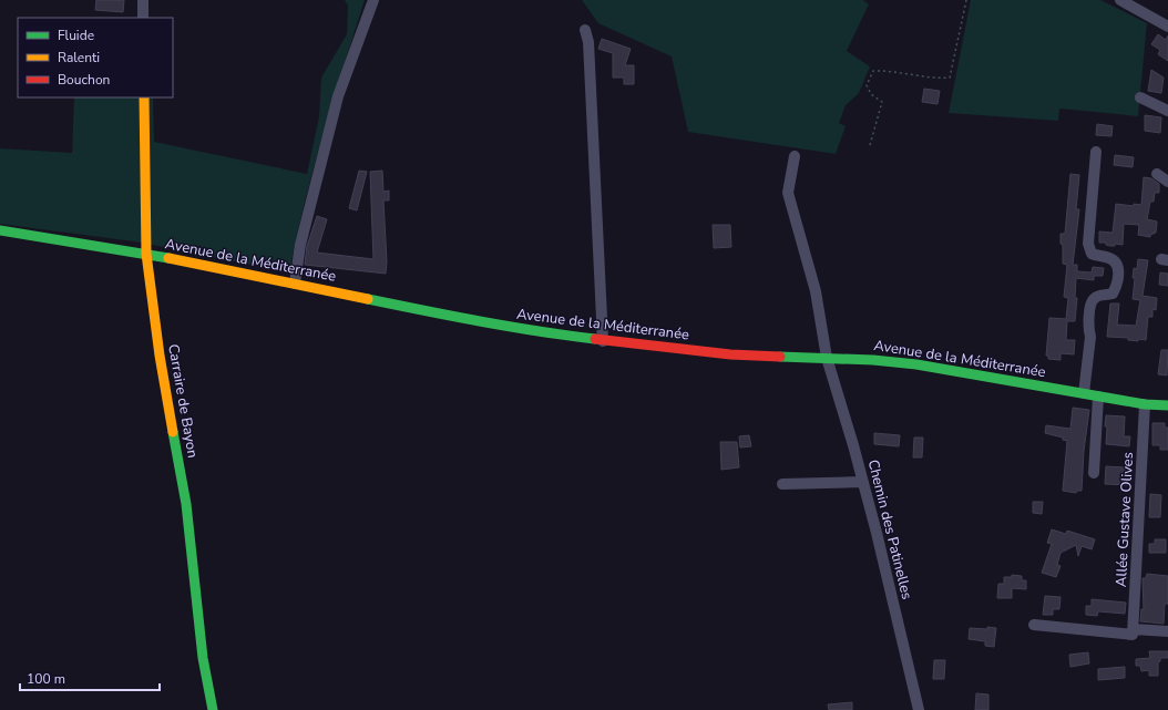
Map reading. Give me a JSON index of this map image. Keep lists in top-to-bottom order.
{
  "streets": {
    "main road": ["Avenue de la Méditerranée", "Carraire de Bayon"],
    "street": ["Allée Gustave Olives", "Chemin des Patinelles"]
  },
  "crossings": [
    ["Avenue de la Méditerranée", "Carraire de Bayon"],
    ["Avenue de la Méditerranée", "Allée Gustave Olives"],
    ["Avenue de la Méditerranée", "Chemin des Patinelles"]
  ],
  "legend": ["Fluide", "Ralenti", "Bouchon"],
  "scale_bar": "100 m"
}
